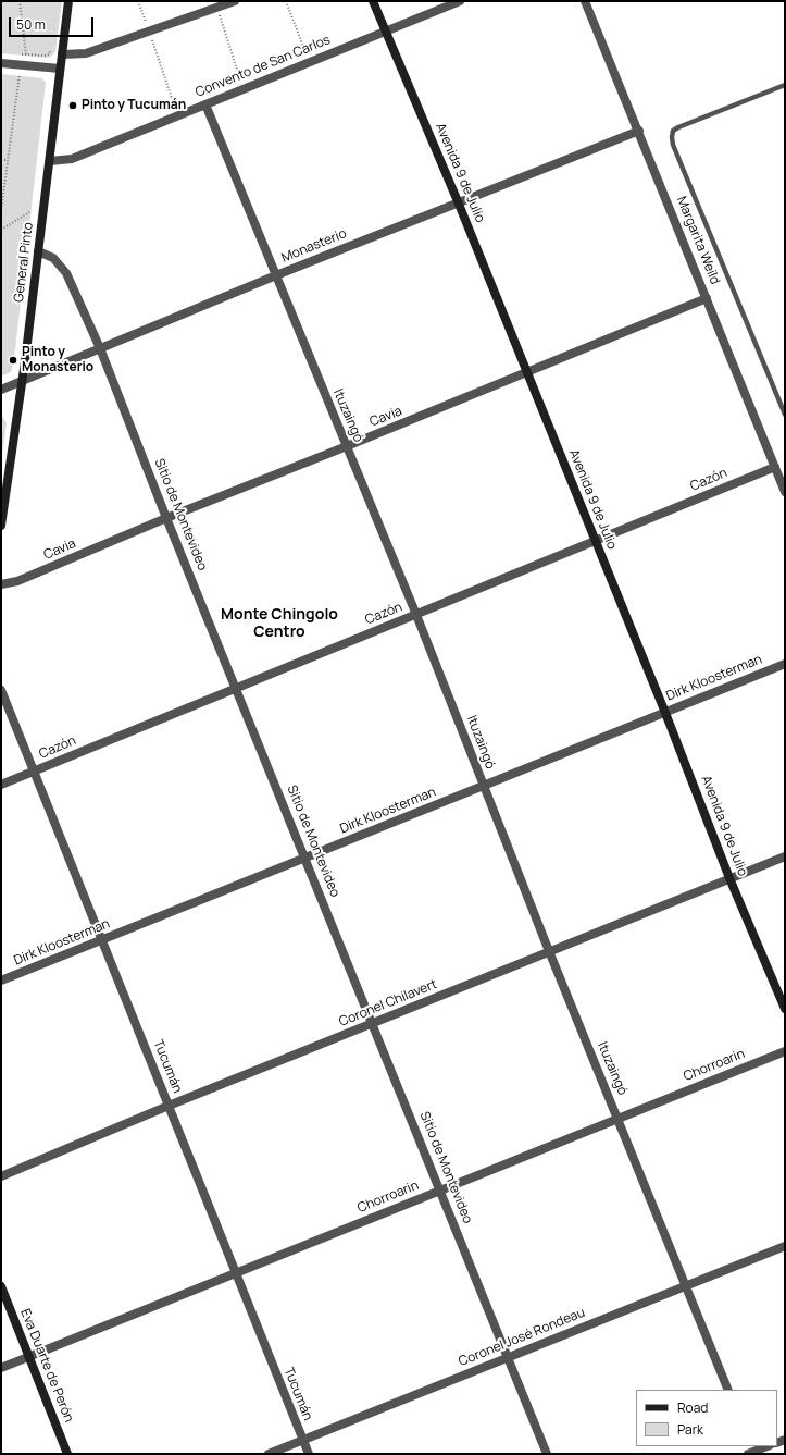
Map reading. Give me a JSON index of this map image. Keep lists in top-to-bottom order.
{
  "streets": {
    "street": [
      "Convento de San Carlos",
      "Avenida 9 de Julio",
      "Margarita Weild",
      "Monasterio",
      "General Pinto",
      "Ituzaingó",
      "Cavia",
      "Cazón",
      "Sitio de Montevideo",
      "Dirk Kloosterman",
      "Coronel Chilavert",
      "Chorroarin",
      "Tucumán",
      "Coronel José Rondeau",
      "Eva Duarte de Perón"
    ]
  },
  "crossings": [
    ["Convento de San Carlos", "Avenida 9 de Julio"],
    ["Convento de San Carlos", "General Pinto"],
    ["Convento de San Carlos", "Ituzaingó"],
    ["Avenida 9 de Julio", "Monasterio"],
    ["Avenida 9 de Julio", "Cavia"],
    ["Avenida 9 de Julio", "Cazón"],
    ["Avenida 9 de Julio", "Dirk Kloosterman"],
    ["Avenida 9 de Julio", "Coronel Chilavert"],
    ["Margarita Weild", "Monasterio"],
    ["Margarita Weild", "Cavia"],
    ["Margarita Weild", "Cazón"],
    ["Monasterio", "General Pinto"],
    ["Monasterio", "Ituzaingó"],
    ["Monasterio", "Sitio de Montevideo"],
    ["General Pinto", "Sitio de Montevideo"],
    ["Ituzaingó", "Cavia"],
    ["Ituzaingó", "Cazón"],
    ["Ituzaingó", "Dirk Kloosterman"],
    ["Ituzaingó", "Coronel Chilavert"],
    ["Ituzaingó", "Chorroarin"],
    ["Ituzaingó", "Coronel José Rondeau"],
    ["Cavia", "Sitio de Montevideo"],
    ["Cazón", "Sitio de Montevideo"],
    ["Cazón", "Tucumán"],
    ["Sitio de Montevideo", "Dirk Kloosterman"],
    ["Sitio de Montevideo", "Coronel Chilavert"],
    ["Sitio de Montevideo", "Chorroarin"],
    ["Sitio de Montevideo", "Coronel José Rondeau"],
    ["Dirk Kloosterman", "Tucumán"],
    ["Coronel Chilavert", "Tucumán"],
    ["Chorroarin", "Tucumán"],
    ["Chorroarin", "Eva Duarte de Perón"],
    ["Tucumán", "Coronel José Rondeau"]
  ],
  "districts": ["Monte Chingolo Centro"],
  "places": ["Pinto y Tucumán", "Pinto y Monasterio"],
  "legend": ["Road", "Park"],
  "scale_bar": "50 m"
}
